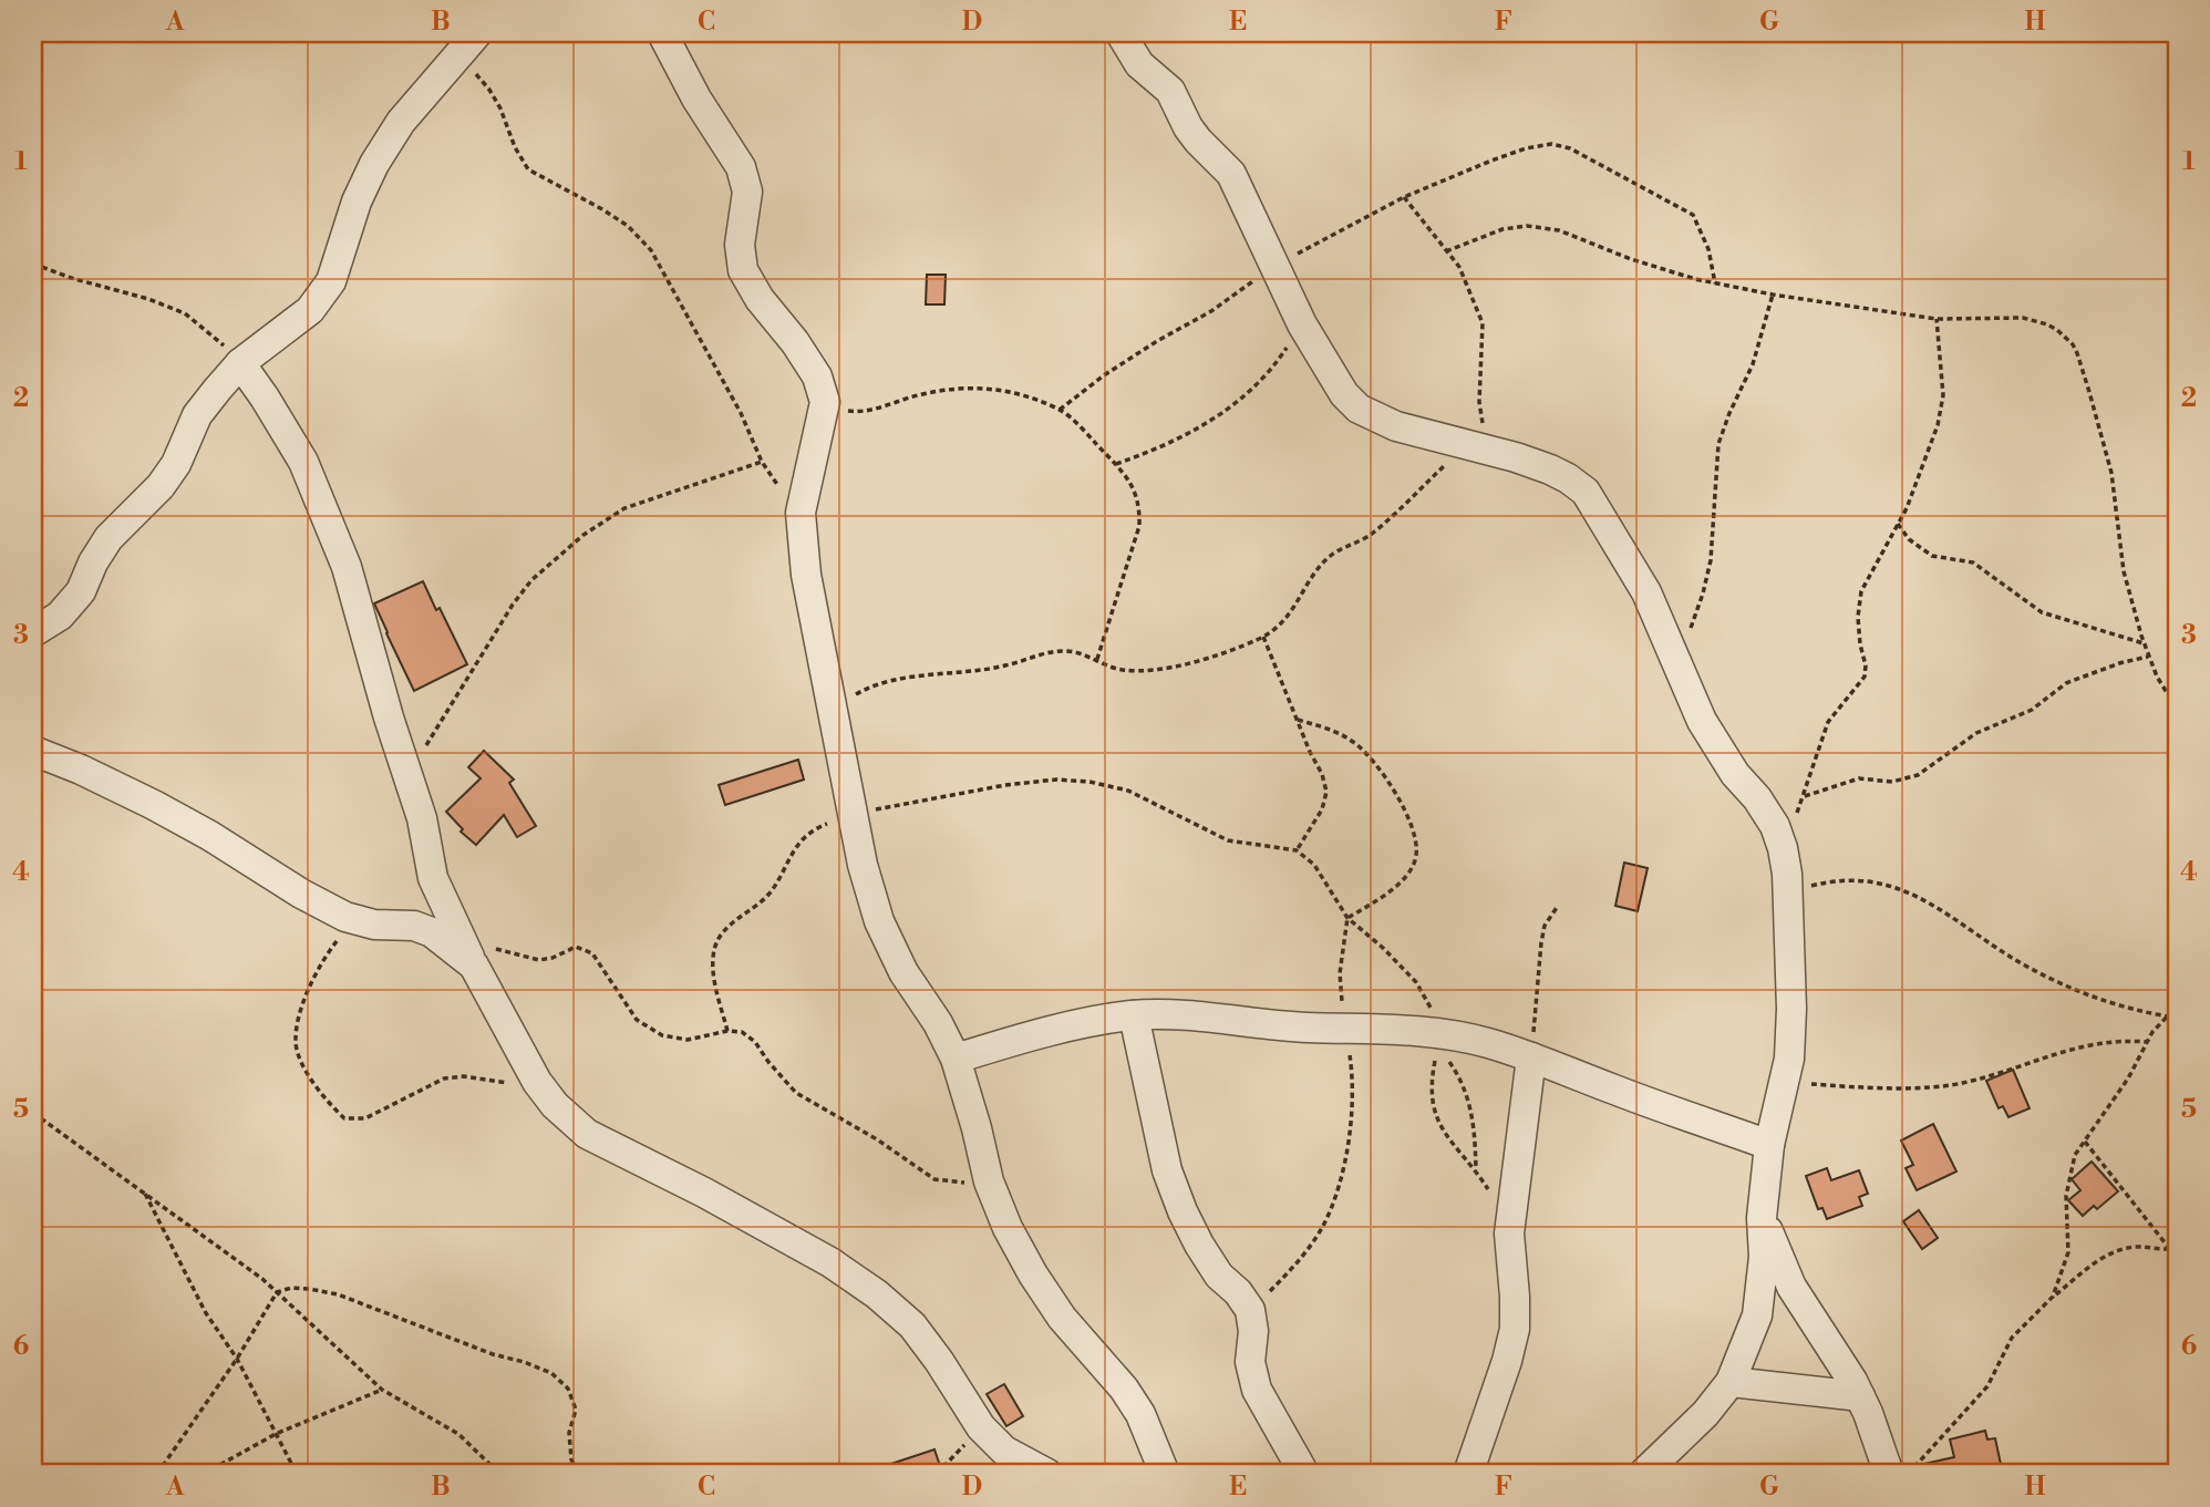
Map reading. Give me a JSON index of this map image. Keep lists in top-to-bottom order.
{
  "grid": {
    "columns": [
      "A",
      "B",
      "C",
      "D",
      "E",
      "F",
      "G",
      "H"
    ],
    "rows": [
      "1",
      "2",
      "3",
      "4",
      "5",
      "6"
    ]
  }
}
